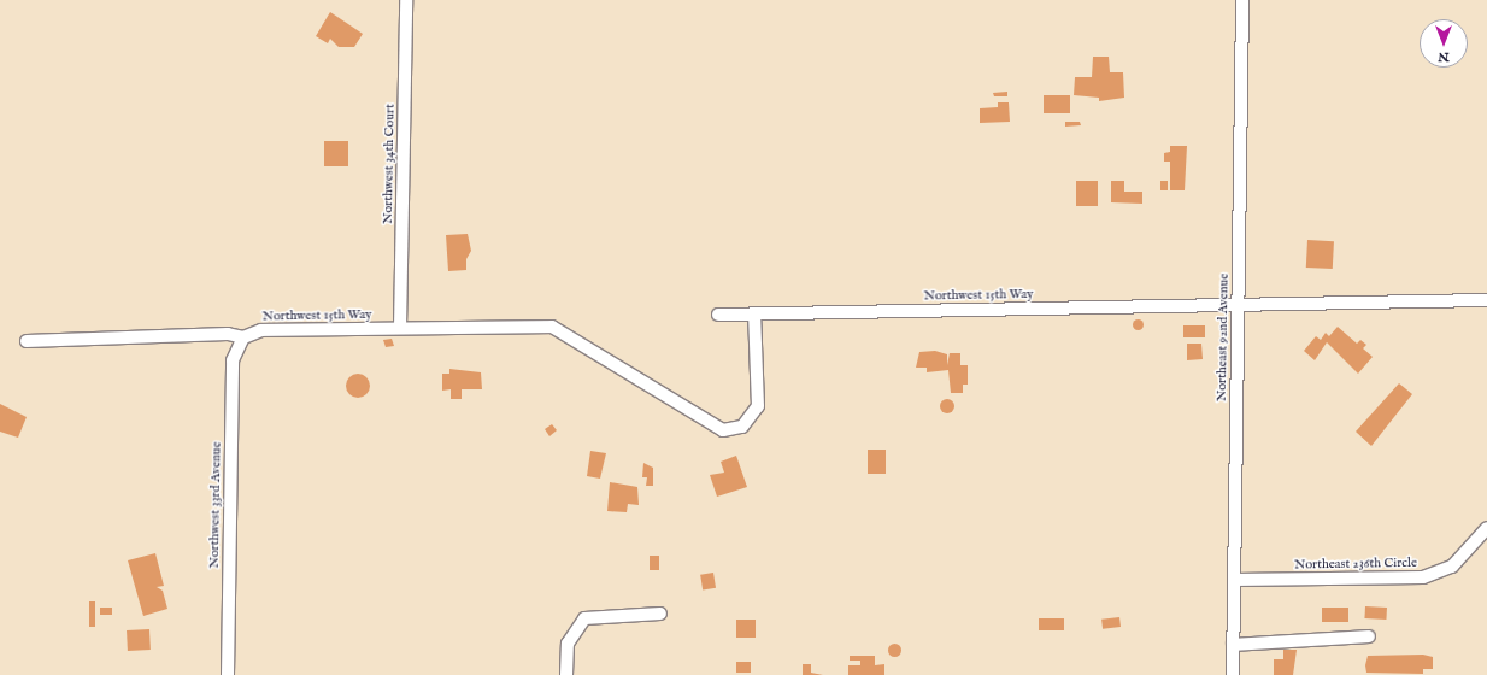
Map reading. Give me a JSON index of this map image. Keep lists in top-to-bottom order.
{
  "streets": {
    "street": [
      "Northwest 34th Court",
      "Northwest 15th Way",
      "Northeast 92nd Avenue",
      "Northwest 33rd Avenue",
      "Northeast 236th Circle"
    ]
  },
  "crossings": [
    ["Northwest 34th Court", "Northwest 15th Way"],
    ["Northwest 15th Way", "Northeast 92nd Avenue"],
    ["Northwest 15th Way", "Northwest 33rd Avenue"],
    ["Northeast 92nd Avenue", "Northeast 236th Circle"]
  ],
  "north": "bottom"
}
